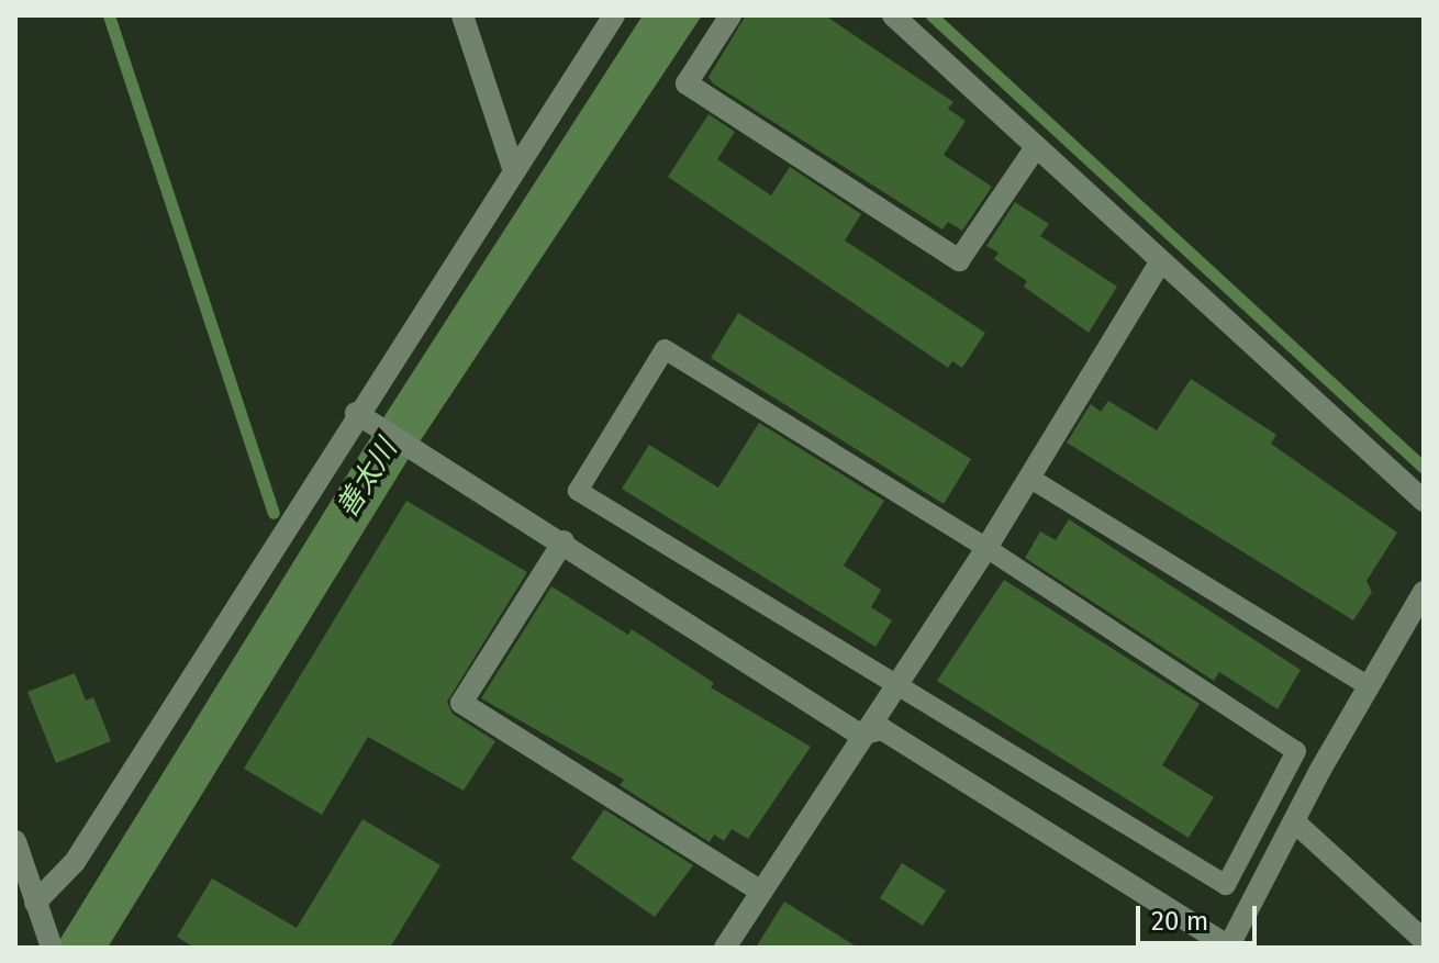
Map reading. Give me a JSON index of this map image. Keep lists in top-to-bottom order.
{
  "water": ["善太川"],
  "scale_bar": "20 m"
}
